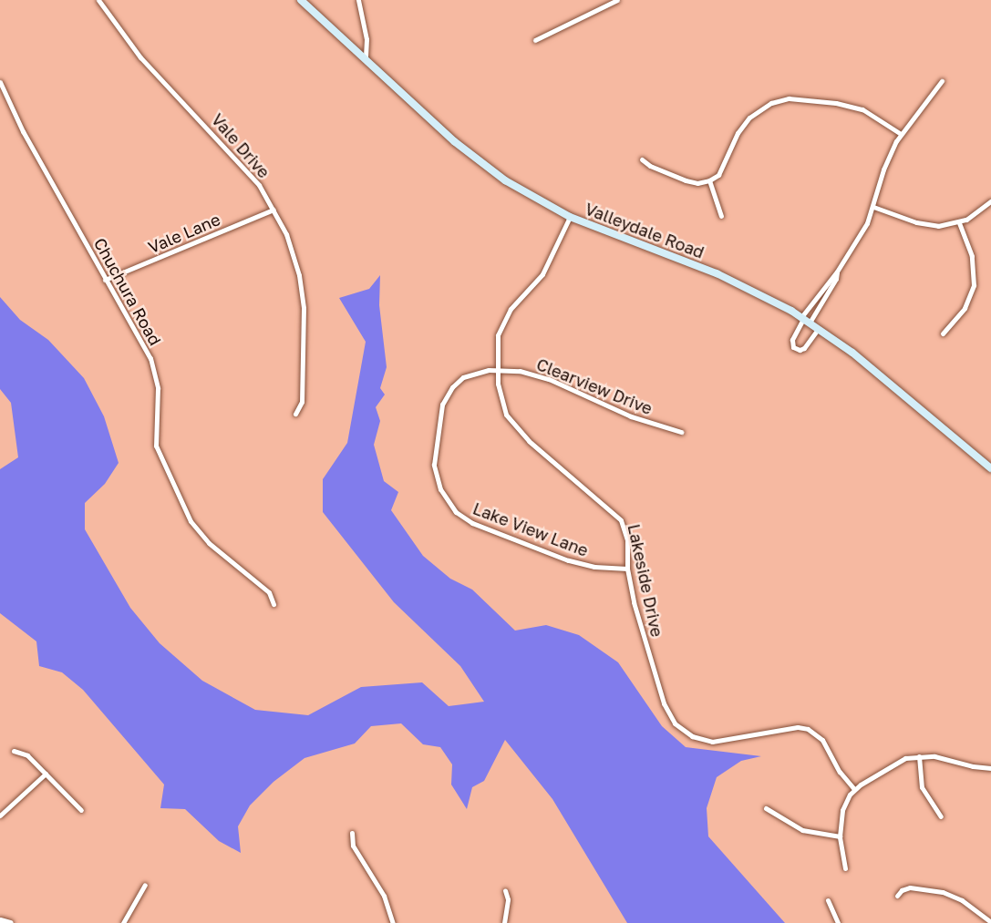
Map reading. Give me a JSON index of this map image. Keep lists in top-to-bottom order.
{
  "streets": {
    "main road": ["Valleydale Road"],
    "street": [
      "Vale Drive",
      "Vale Lane",
      "Chuchura Road",
      "Clearview Drive",
      "Lake View Lane",
      "Lakeside Drive"
    ]
  },
  "crossings": [
    ["Vale Drive", "Vale Lane"],
    ["Valleydale Road", "Lakeside Drive"],
    ["Vale Lane", "Chuchura Road"],
    ["Clearview Drive", "Lake View Lane"],
    ["Clearview Drive", "Lakeside Drive"],
    ["Lake View Lane", "Lakeside Drive"]
  ]
}
